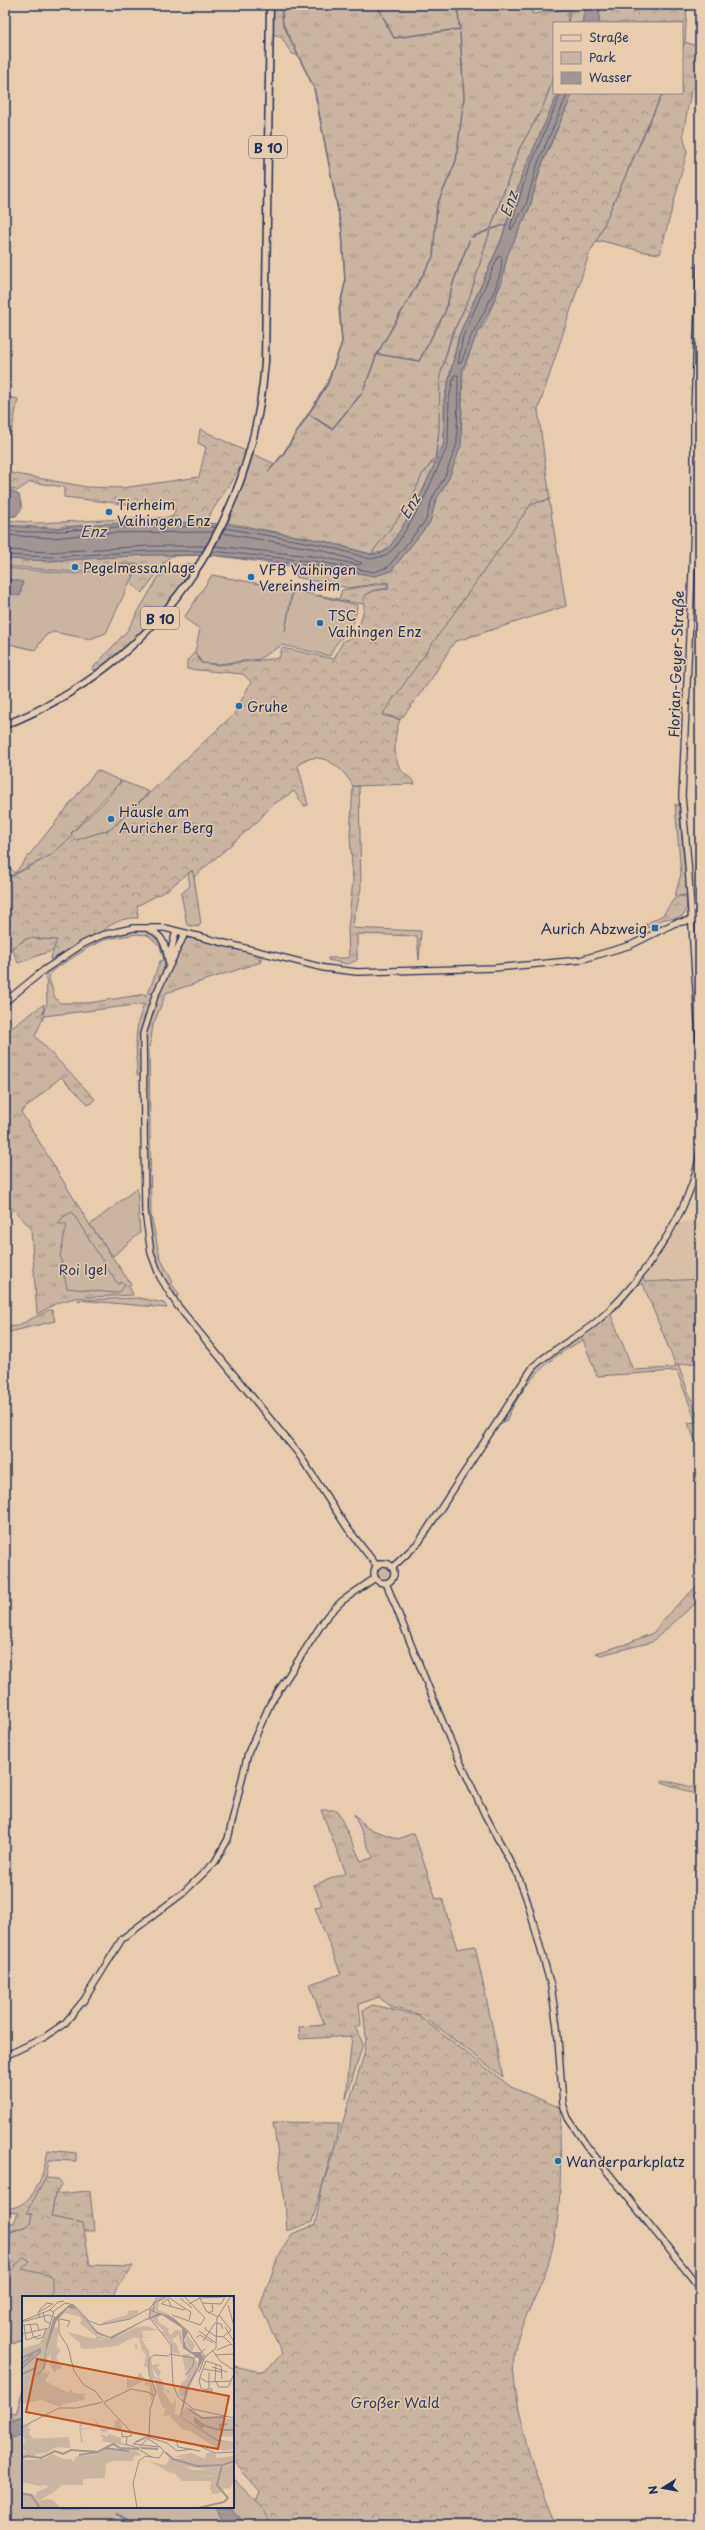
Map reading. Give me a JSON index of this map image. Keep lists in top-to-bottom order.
{
  "streets": {
    "main road": ["B 10", "Florian-Geyer-Straße"]
  },
  "water": ["Enz"],
  "parks": ["Roi Igel", "Großer Wald"],
  "places": {
    "other": [
      "Tierheim Vaihingen Enz",
      "Pegelmessanlage",
      "VFB Vaihingen Vereinsheim",
      "TSC Vaihingen Enz",
      "Gruhe",
      "Häusle am Auricher Berg",
      "Wanderparkplatz"
    ],
    "transit": ["Aurich Abzweig"]
  },
  "legend": ["Straße", "Park", "Wasser"],
  "north": "left"
}
